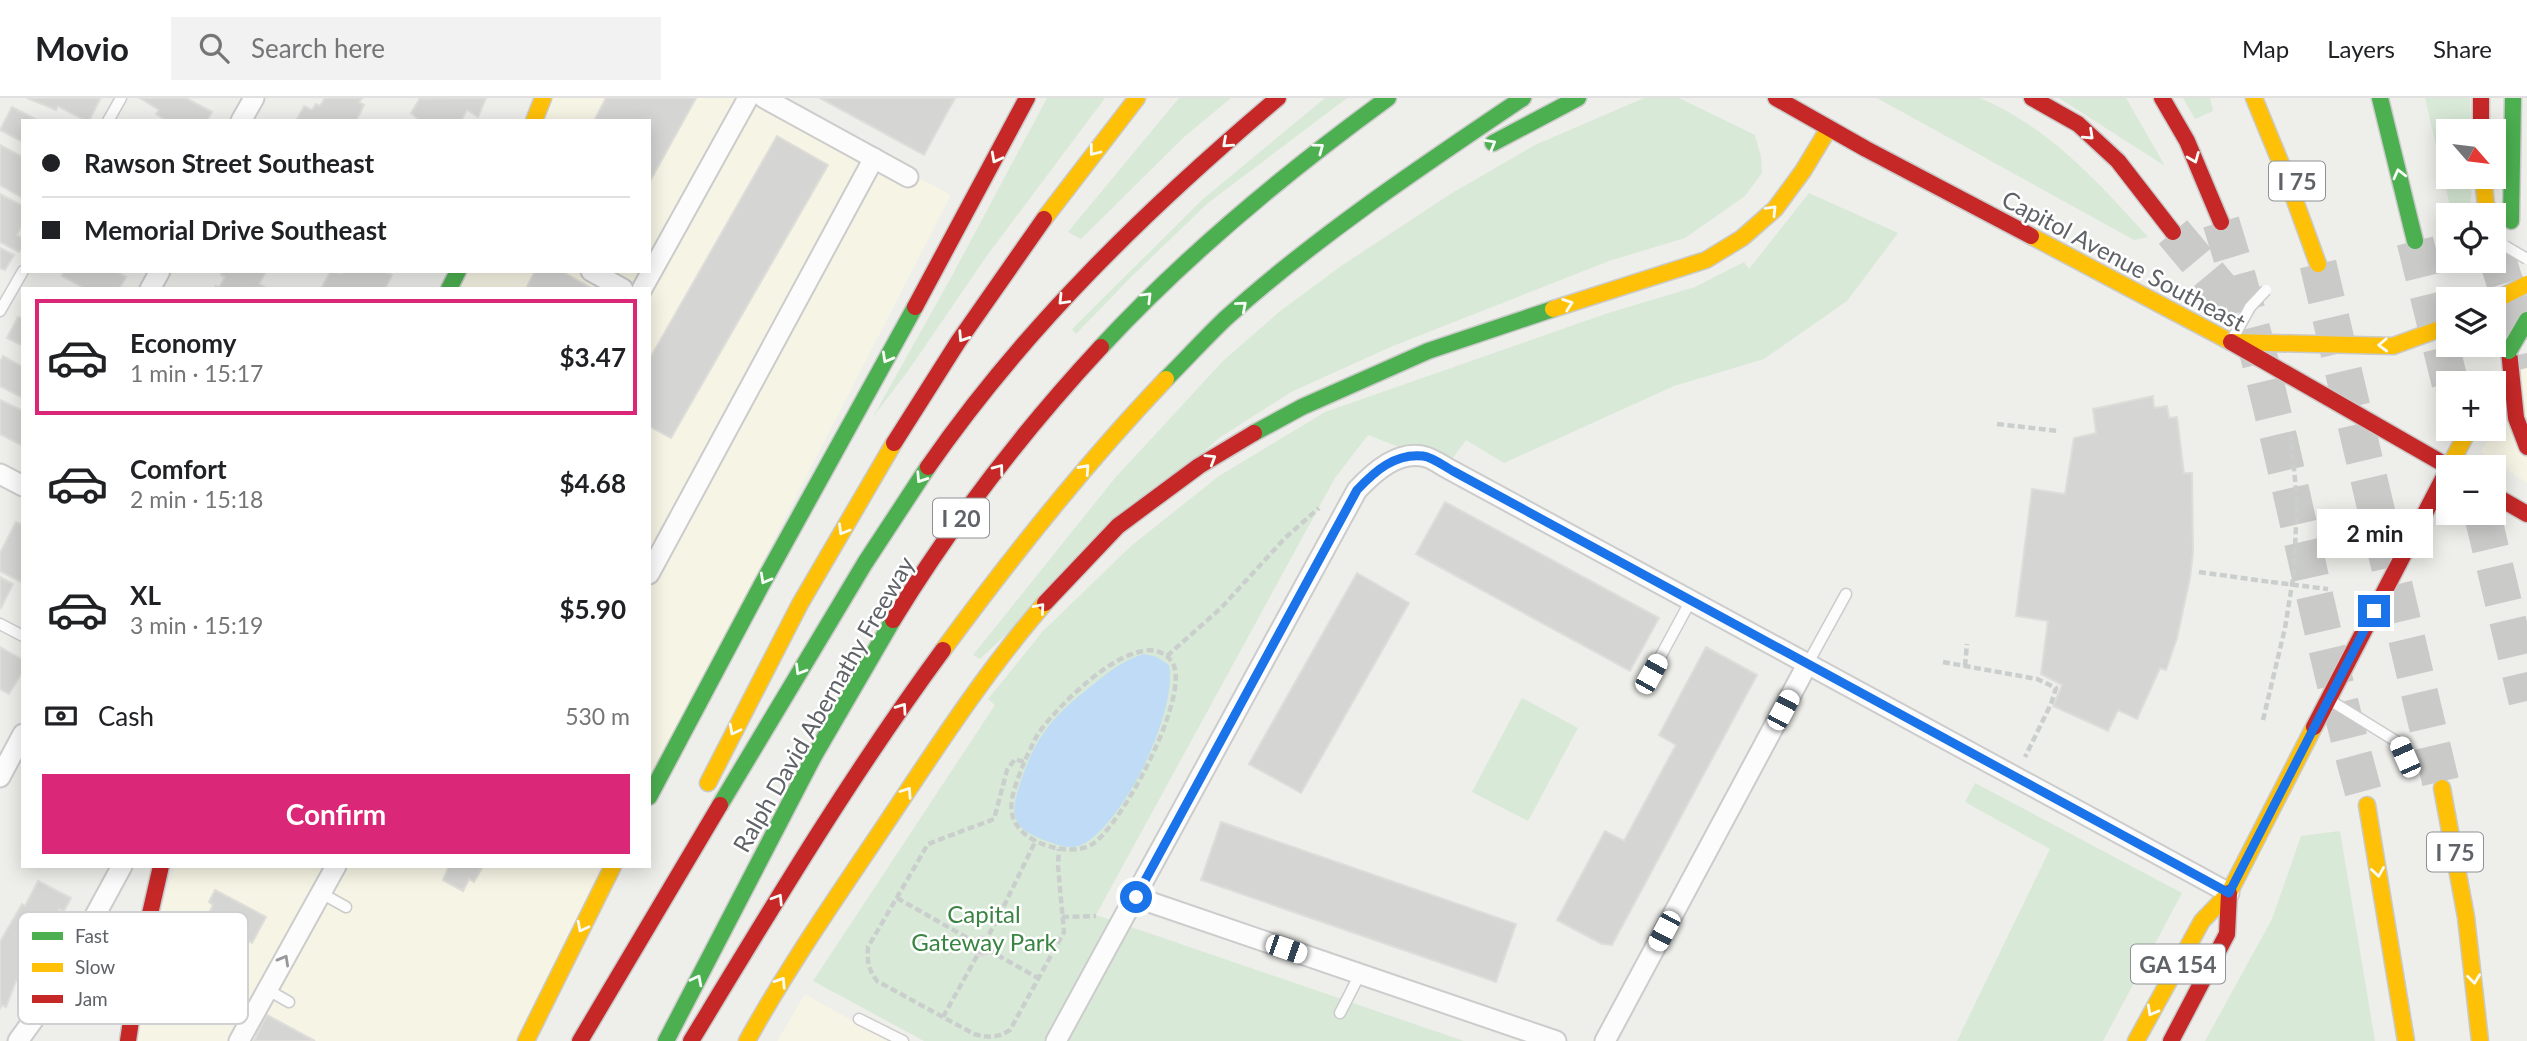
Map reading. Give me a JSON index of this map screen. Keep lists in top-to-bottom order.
{
  "streets": {
    "main road": [
      "I 75",
      "Capitol Avenue Southeast",
      "I 20",
      "Ralph David Abernathy Freeway",
      "GA 154"
    ]
  },
  "parks": ["Capital Gateway Park"],
  "legend": ["Fast", "Slow", "Jam"],
  "north": "bottom right",
  "page": {
    "header": "Movio",
    "search": "Search here",
    "nav": ["Map", "Layers", "Share"],
    "map_buttons": ["+", "−"],
    "banner": ["Rawson Street Southeast", "Memorial Drive Southeast"],
    "list": [
      {
        "name": "Economy",
        "note": "1 min · 15:17",
        "value": "$3.47"
      },
      {
        "name": "Comfort",
        "note": "2 min · 15:18",
        "value": "$4.68"
      },
      {
        "name": "XL",
        "note": "3 min · 15:19",
        "value": "$5.90"
      }
    ],
    "bubble": "2 min",
    "pay": ["Cash", "530 m"],
    "buttons": "Confirm"
  }
}
